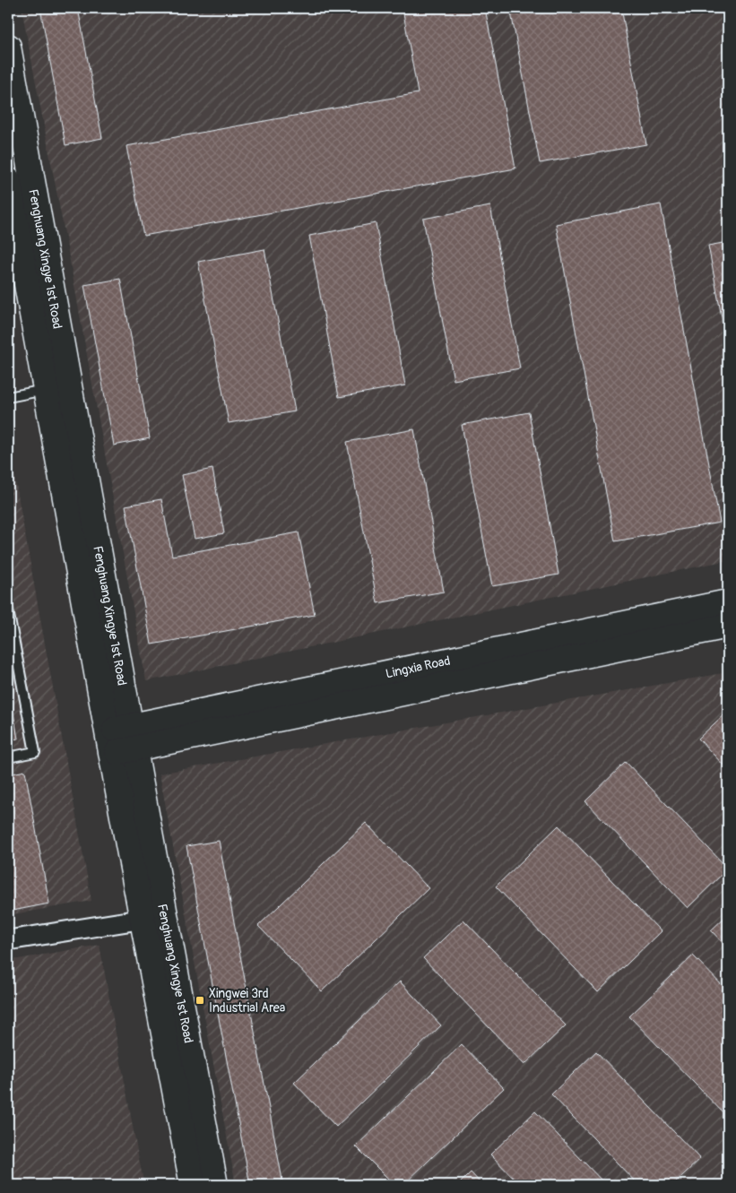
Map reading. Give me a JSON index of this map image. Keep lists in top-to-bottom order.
{
  "streets": {
    "street": ["Fenghuang Xingye 1st Road", "Lingxia Road"]
  },
  "crossings": [
    ["Fenghuang Xingye 1st Road", "Lingxia Road"]
  ],
  "places": {
    "transit": ["Xingwei 3rd Industrial Area"]
  }
}
